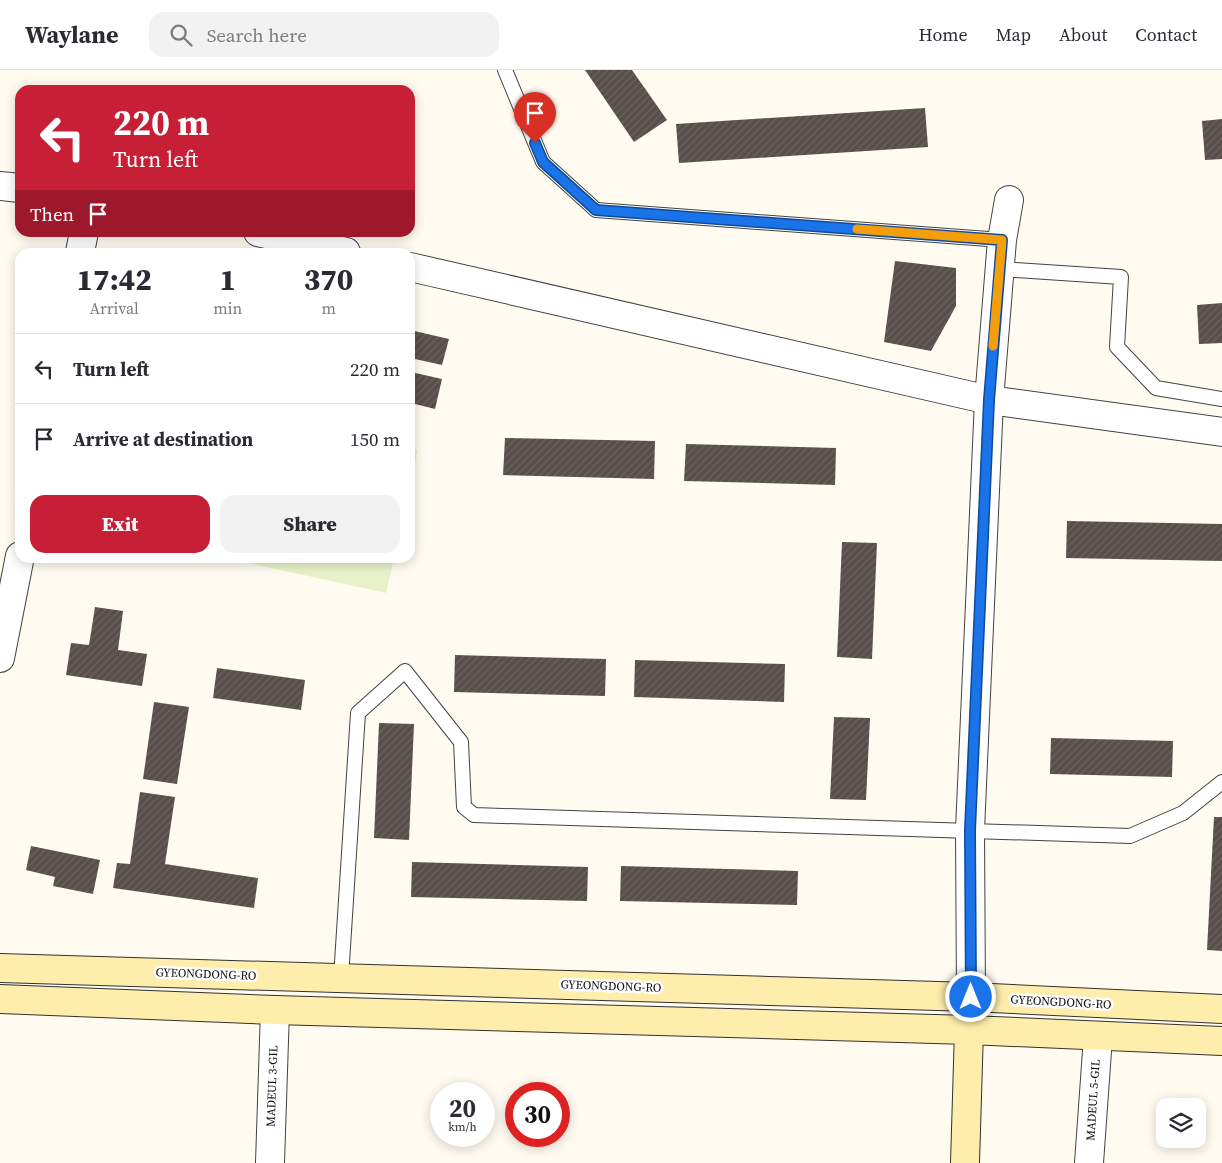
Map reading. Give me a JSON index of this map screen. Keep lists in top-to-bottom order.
{
  "streets": {
    "street": ["GYEONGDONG-RO", "MADEUL 3-GIL", "MADEUL 5-GIL"]
  },
  "page": {
    "header": "Waylane",
    "search": "Search here",
    "nav": [
      "Home",
      "Map",
      "About",
      "Contact"
    ],
    "turn": ["220 m", "Turn left"],
    "then": "Then",
    "eta": [
      "17:42",
      "Arrival",
      "1",
      "min",
      "370",
      "m"
    ],
    "list": [
      {
        "name": "Turn left",
        "value": "220 m"
      },
      {
        "name": "Arrive at destination",
        "value": "150 m"
      }
    ],
    "buttons": ["Exit", "Share"],
    "speed": "20 km/h",
    "limit": "30"
  }
}
